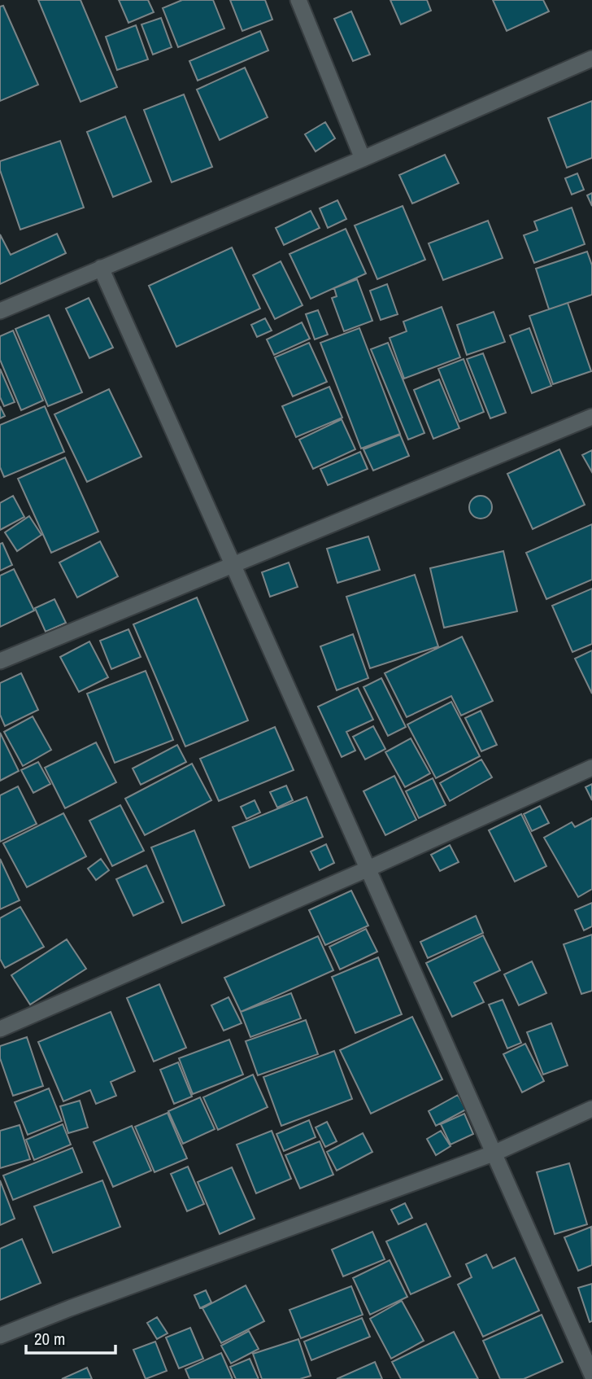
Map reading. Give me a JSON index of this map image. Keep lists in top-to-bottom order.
{
  "scale_bar": "20 m"
}
